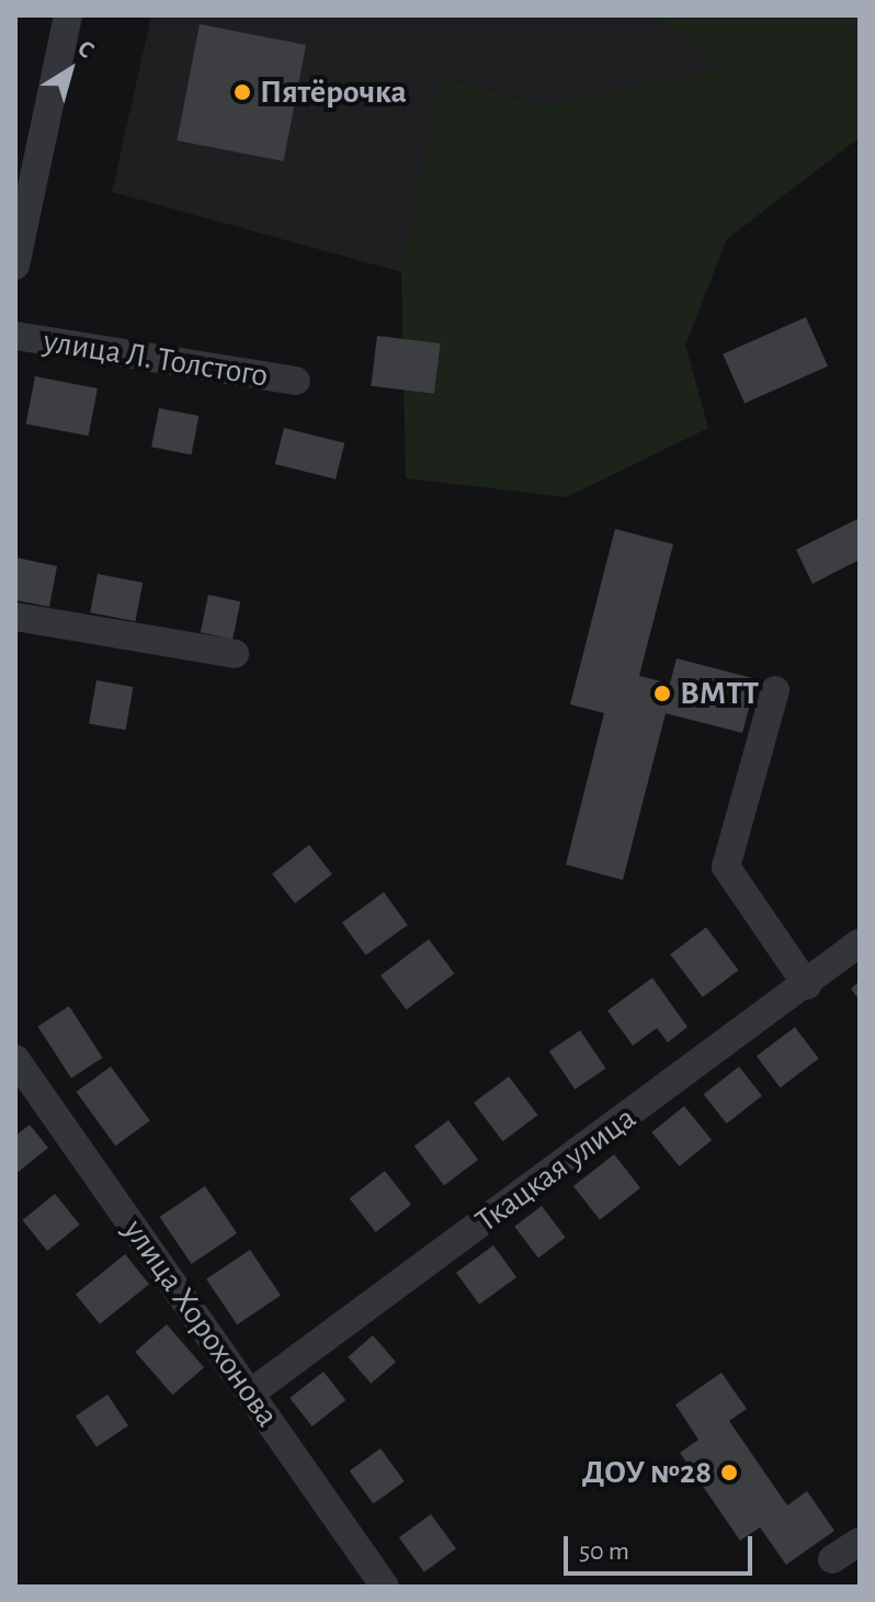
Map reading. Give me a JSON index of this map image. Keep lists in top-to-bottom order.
{
  "streets": {
    "street": ["улица Л. Толстого", "Ткацкая улица", "улица Хорохонова"]
  },
  "crossings": [
    ["Ткацкая улица", "улица Хорохонова"]
  ],
  "places": ["Пятёрочка", "ВМТТ", "ДОУ №28"],
  "scale_bar": "50 m",
  "north": "top right"
}
